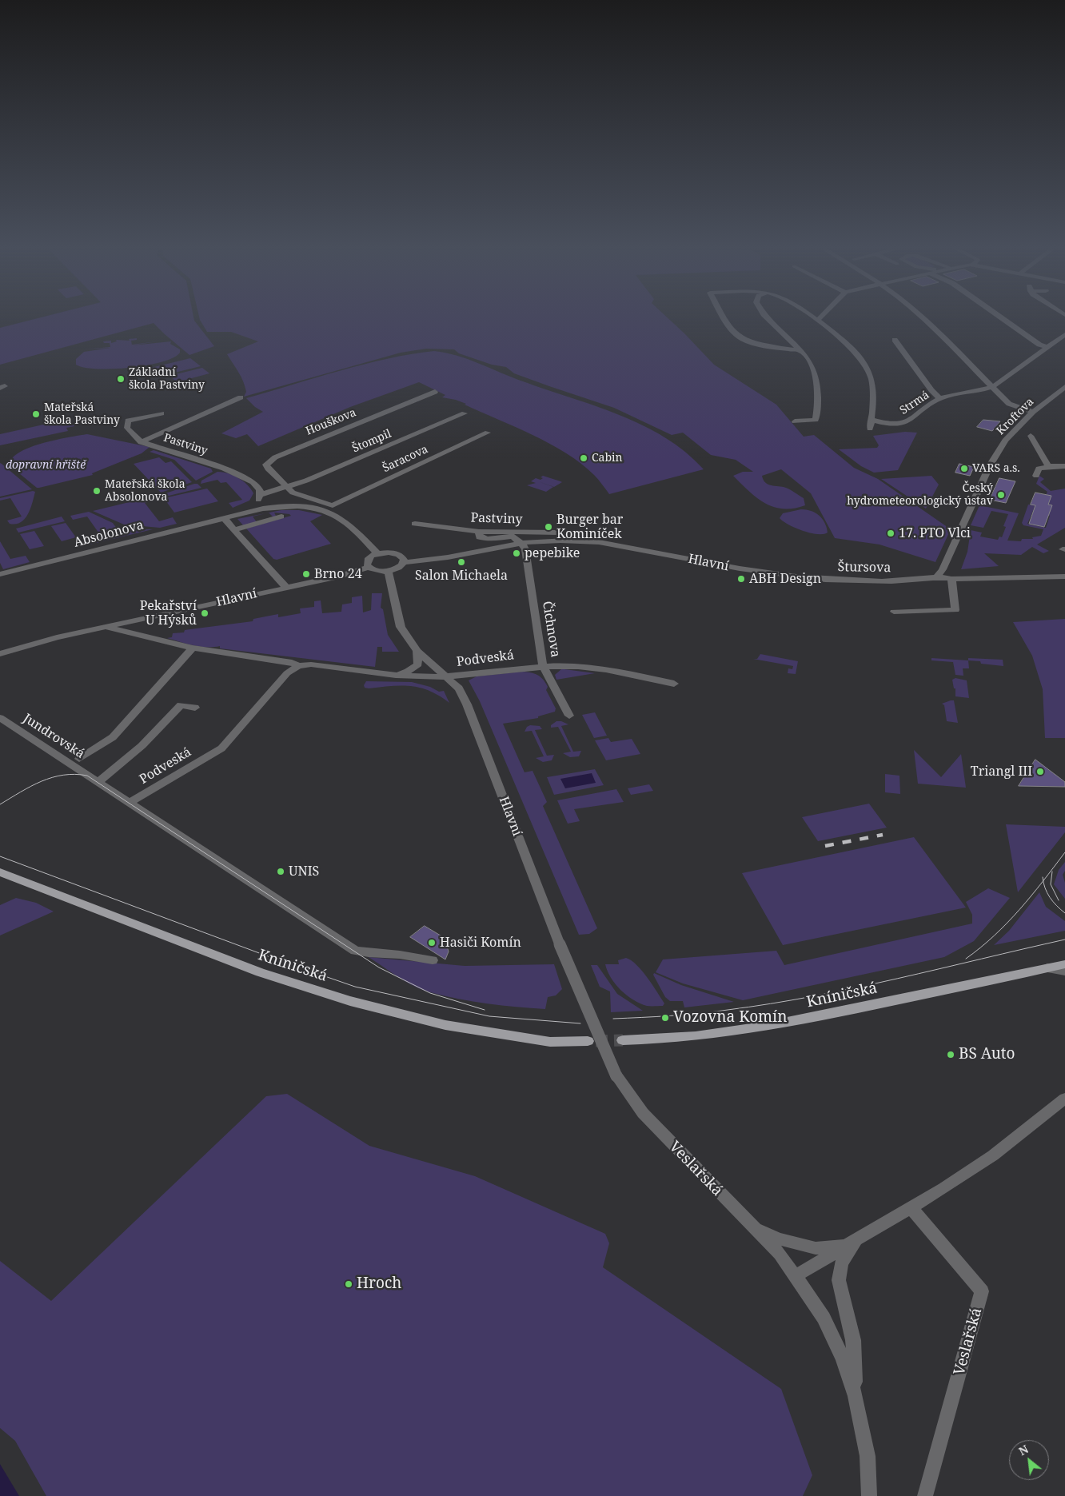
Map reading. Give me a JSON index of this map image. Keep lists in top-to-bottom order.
{
  "streets": {
    "main road": ["Kníničská"],
    "street": [
      "Strmá",
      "Kroftova",
      "Houškova",
      "Štompil",
      "Pastviny",
      "Šaracova",
      "Absolonova",
      "Hlavní",
      "Štursova",
      "Čichnova",
      "Podveská",
      "Jundrovská",
      "Veslařská"
    ]
  },
  "crossings": [
    ["Kroftova", "Štursova"],
    ["Houškova", "Štompil"],
    ["Houškova", "Šaracova"],
    ["Štompil", "Šaracova"],
    ["Pastviny", "Absolonova"],
    ["Pastviny", "Hlavní"],
    ["Hlavní", "Štursova"],
    ["Hlavní", "Čichnova"],
    ["Hlavní", "Podveská"],
    ["Hlavní", "Veslařská"],
    ["Čichnova", "Podveská"],
    ["Podveská", "Jundrovská"]
  ],
  "parks": ["dopravní hřiště"],
  "places": [
    "Základní škola Pastviny",
    "Mateřská škola Pastviny",
    "Cabin",
    "VARS a.s.",
    "Mateřská škola Absolonova",
    "Český hydrometeorologický ústav",
    "Burger bar Kominíček",
    "17. PTO Vlci",
    "pepebike",
    "Salon Michaela",
    "Brno 24",
    "ABH Design",
    "Pekařství U Hýsků",
    "Triangl III",
    "UNIS",
    "Hasiči Komín",
    "Vozovna Komín",
    "BS Auto",
    "Hroch"
  ],
  "north": "top left"
}
